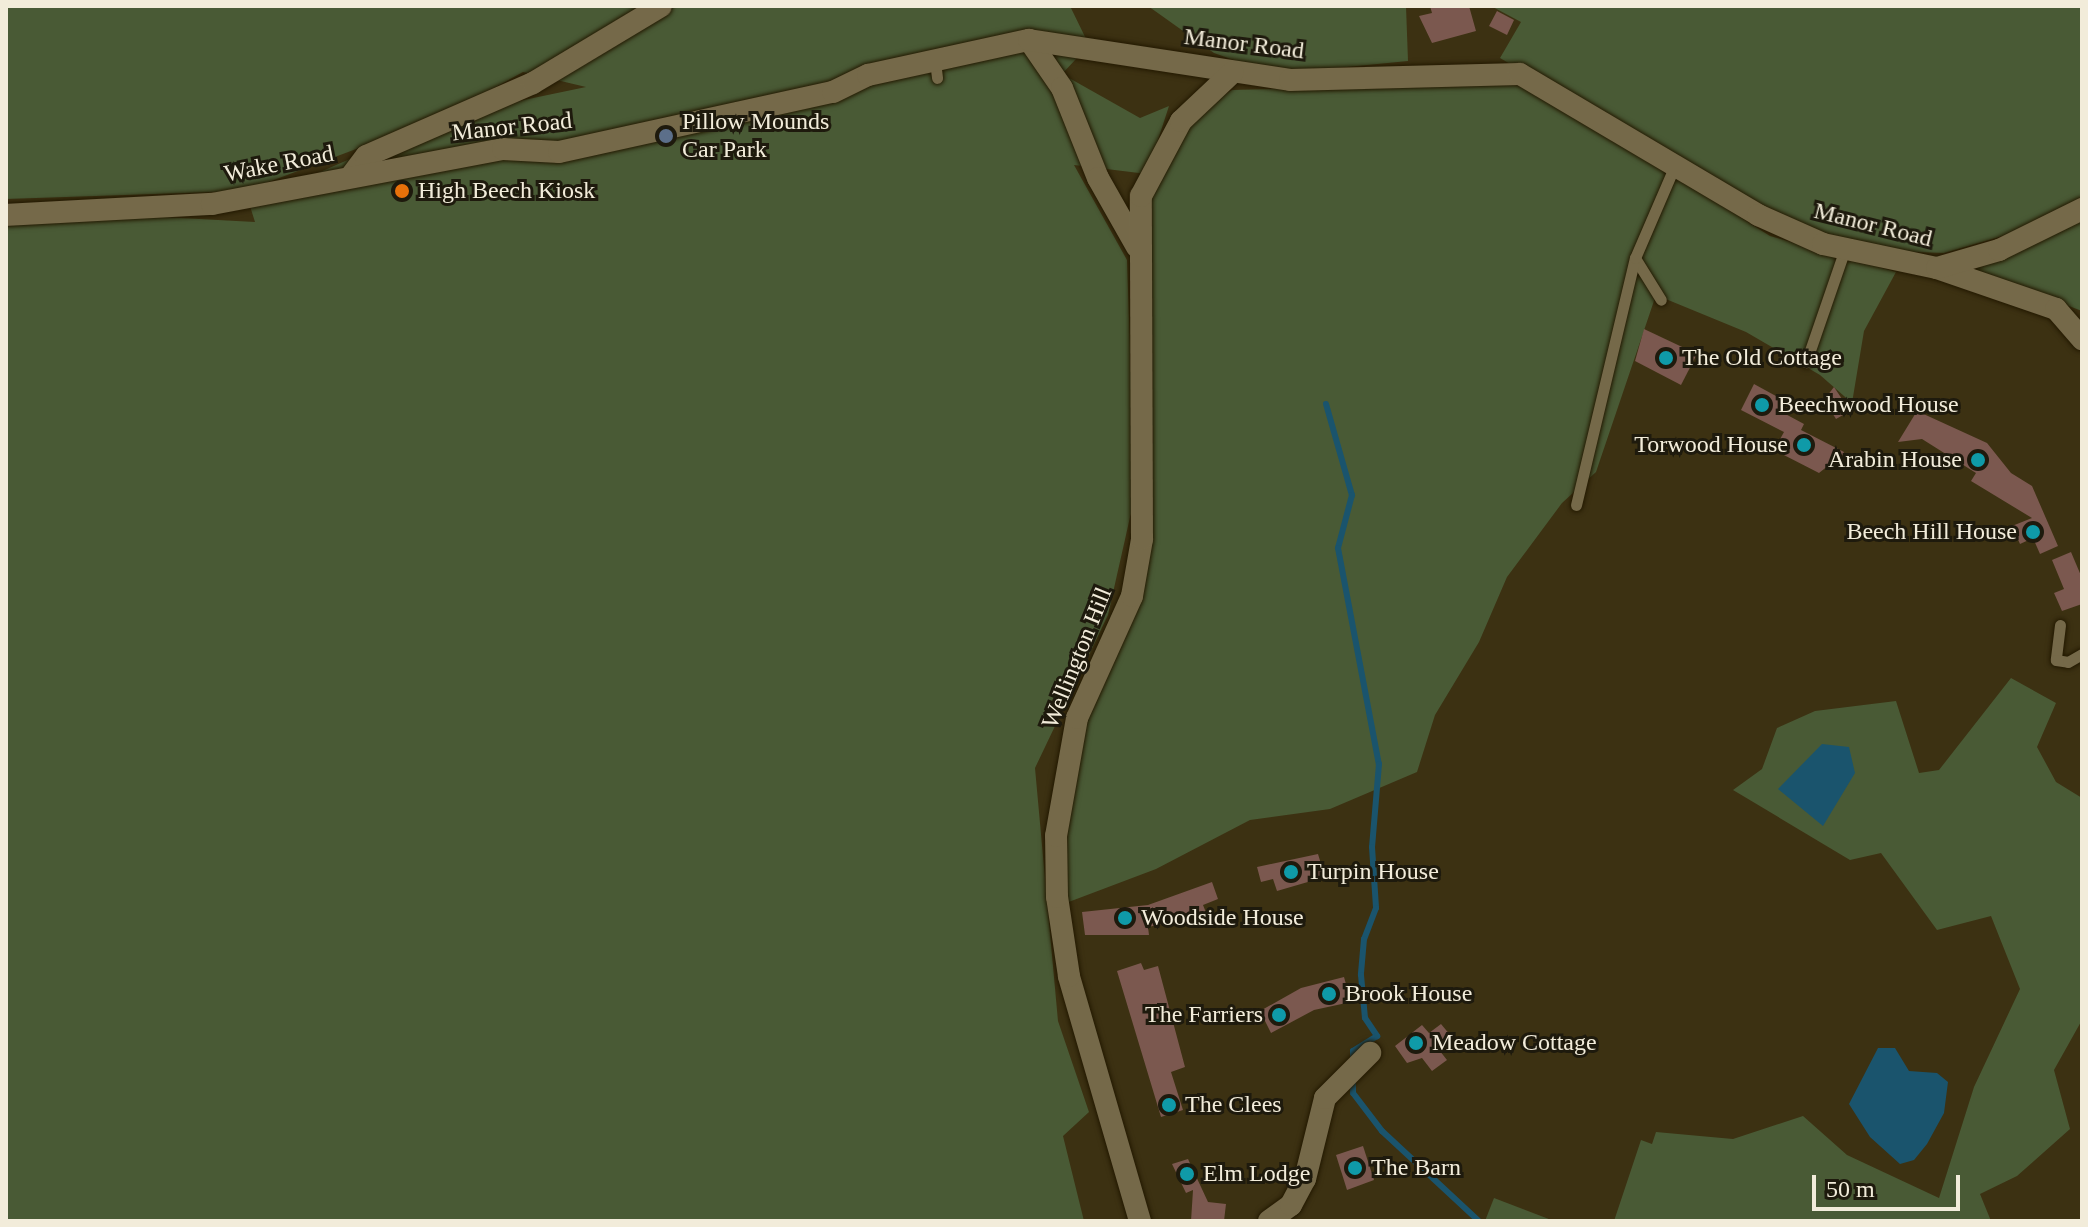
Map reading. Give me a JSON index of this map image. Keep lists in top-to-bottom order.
{
  "streets": {
    "street": ["Manor Road", "Wake Road", "Wellington Hill"]
  },
  "crossings": [
    ["Manor Road", "Wake Road"],
    ["Manor Road", "Wellington Hill"]
  ],
  "places": [
    "Pillow Mounds Car Park",
    "High Beech Kiosk",
    "The Old Cottage",
    "Beechwood House",
    "Torwood House",
    "Arabin House",
    "Beech Hill House",
    "Turpin House",
    "Woodside House",
    "Brook House",
    "The Farriers",
    "Meadow Cottage",
    "The Clees",
    "The Barn",
    "Elm Lodge"
  ],
  "scale_bar": "50 m"
}
